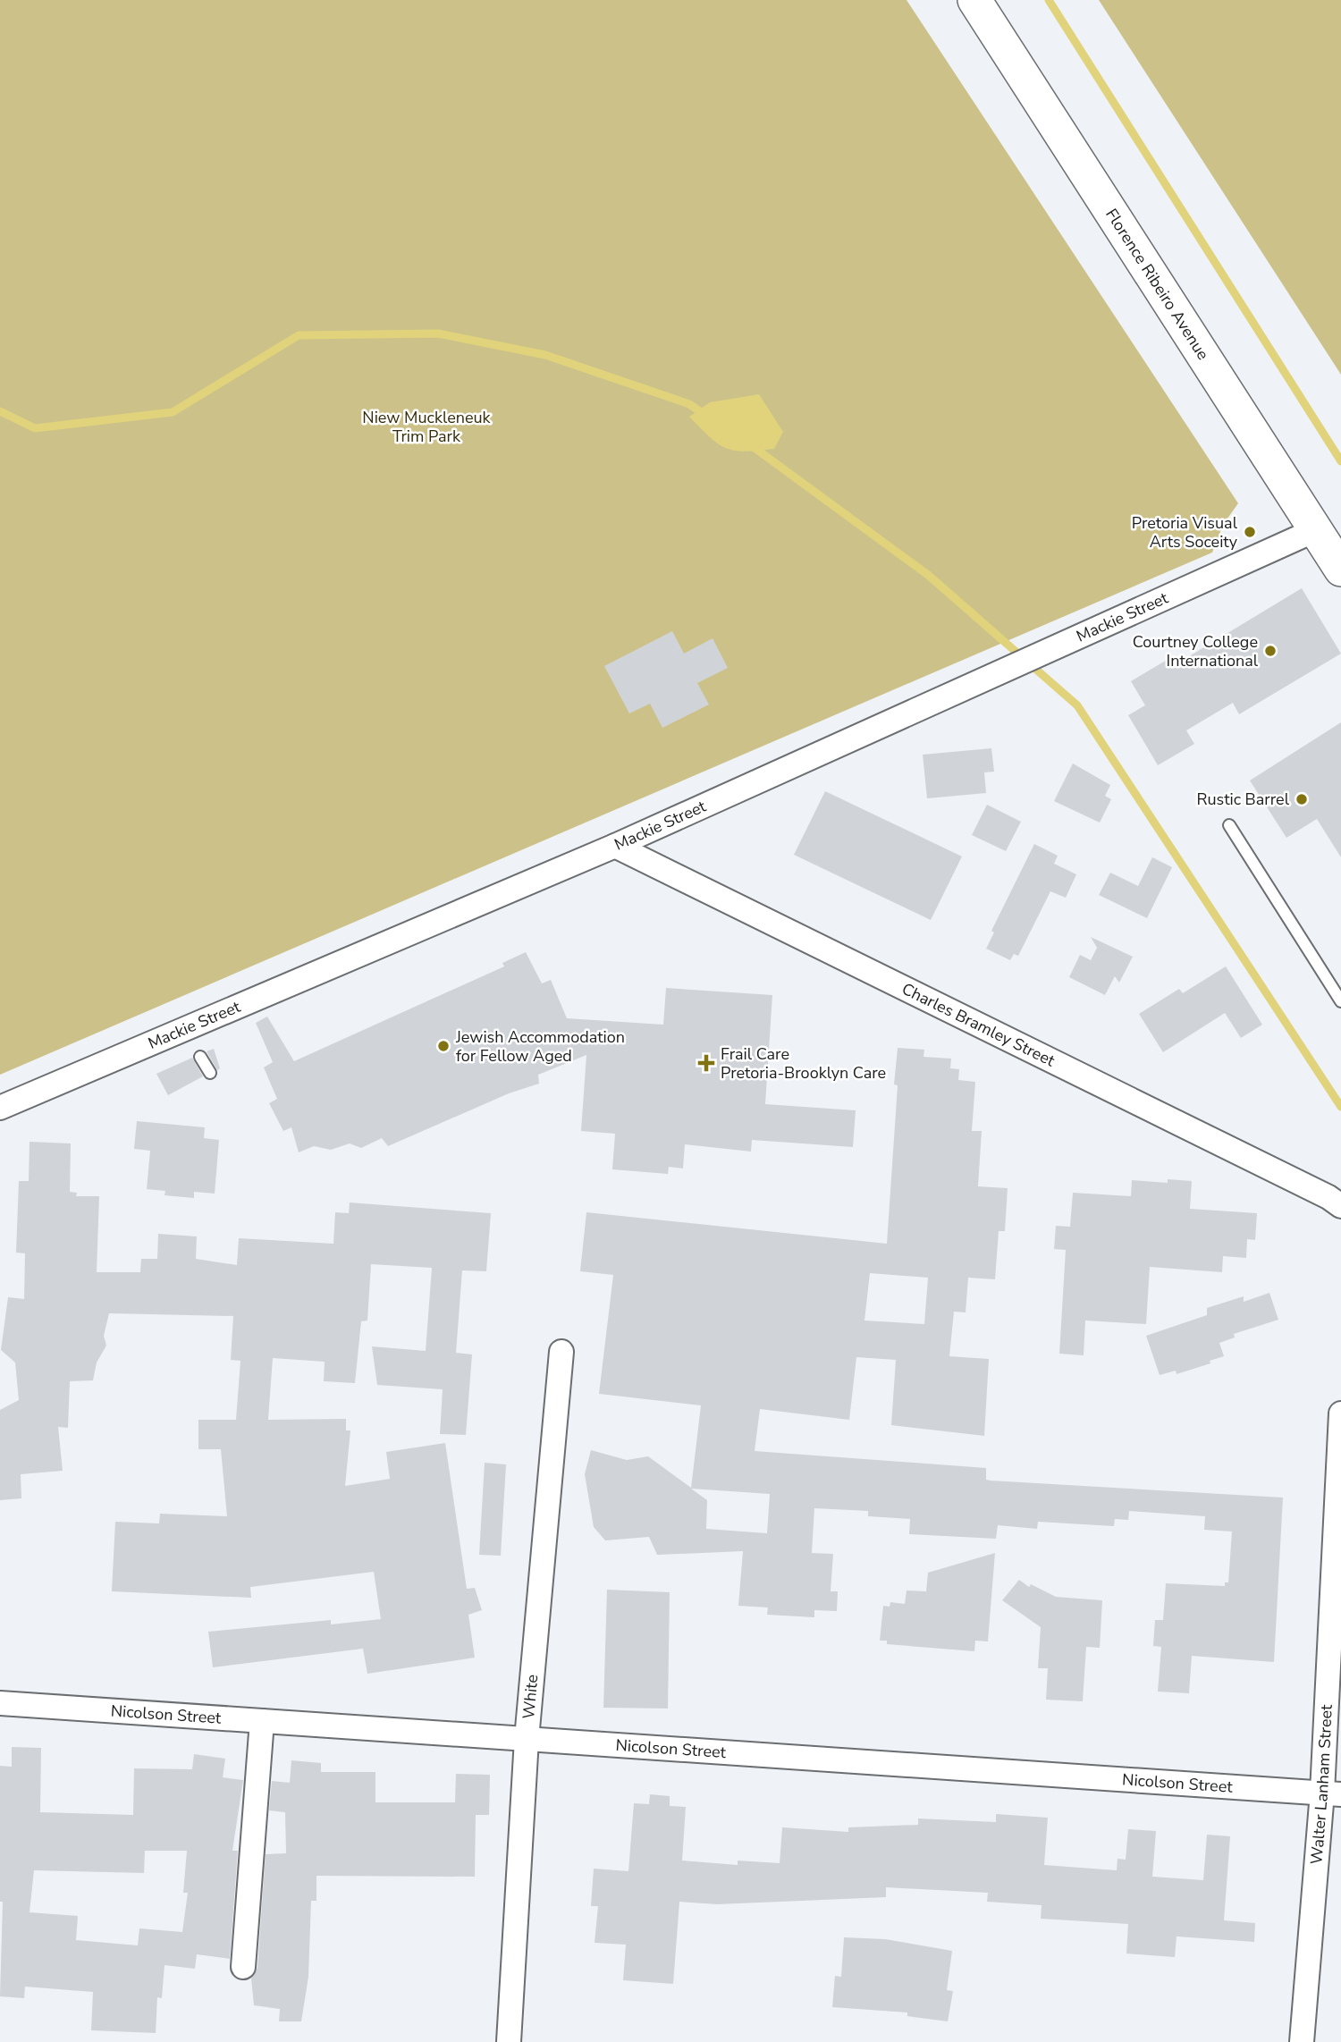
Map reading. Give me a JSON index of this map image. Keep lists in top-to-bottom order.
{
  "streets": {
    "main road": ["Florence Ribeiro Avenue"],
    "street": [
      "Mackie Street",
      "Charles Bramley Street",
      "White",
      "Nicolson Street",
      "Walter Lanham Street"
    ]
  },
  "crossings": [
    ["Florence Ribeiro Avenue", "Mackie Street"],
    ["Mackie Street", "Charles Bramley Street"],
    ["White", "Nicolson Street"],
    ["Nicolson Street", "Walter Lanham Street"]
  ],
  "parks": ["Niew Muckleneuk Trim Park"],
  "places": {
    "other": [
      "Pretoria Visual Arts Soceity",
      "Courtney College International",
      "Rustic Barrel",
      "Jewish Accommodation for Fellow Aged"
    ],
    "health": ["Frail Care Pretoria-Brooklyn Care"]
  }
}
